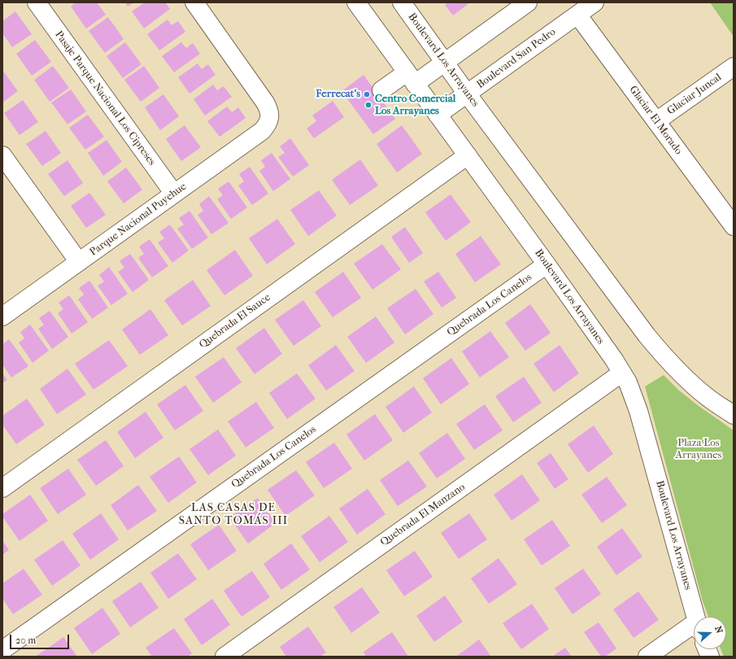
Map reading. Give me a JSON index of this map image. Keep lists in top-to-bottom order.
{
  "streets": {
    "street": [
      "Boulevard San Pedro",
      "Boulevard Los Arrayanes",
      "Glaciar Juncal",
      "Pasaje Parque Nacional Los Cipreses",
      "Glaciar El Morado",
      "Parque Nacional Puyehue",
      "Quebrada Los Canelos",
      "Quebrada El Sauce",
      "Quebrada El Manzano"
    ]
  },
  "crossings": [
    ["Boulevard San Pedro", "Boulevard Los Arrayanes"],
    ["Boulevard San Pedro", "Glaciar El Morado"],
    ["Boulevard Los Arrayanes", "Quebrada Los Canelos"],
    ["Boulevard Los Arrayanes", "Quebrada El Sauce"],
    ["Boulevard Los Arrayanes", "Quebrada El Manzano"],
    ["Glaciar Juncal", "Glaciar El Morado"],
    ["Pasaje Parque Nacional Los Cipreses", "Parque Nacional Puyehue"]
  ],
  "districts": ["LAS CASAS DE SANTO TOMÁS III"],
  "parks": ["Plaza Los Arrayanes"],
  "places": ["Ferrecat's", "Centro Comercial Los Arrayanes"],
  "scale_bar": "20 m",
  "north": "right"
}
